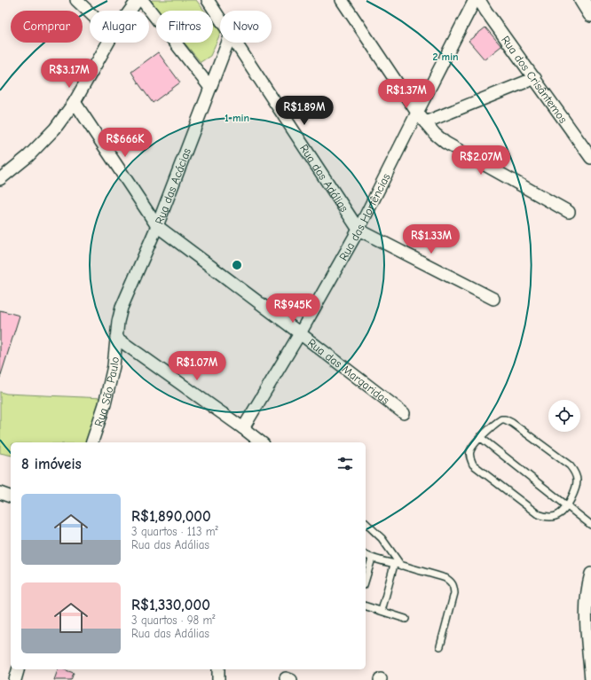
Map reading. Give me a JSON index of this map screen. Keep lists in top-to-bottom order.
{
  "streets": {
    "street": [
      "Rua dos Crisântemos",
      "Rua das Adálias",
      "Rua das Acácias",
      "Rua das Hortências",
      "Rua das Margaridas",
      "Rua São Paulo"
    ]
  },
  "crossings": [
    ["Rua das Adálias", "Rua das Hortências"],
    ["Rua das Acácias", "Rua das Margaridas"],
    ["Rua das Acácias", "Rua São Paulo"],
    ["Rua das Hortências", "Rua das Margaridas"]
  ],
  "page": {
    "chip": [
      "Comprar",
      "Alugar",
      "Filtros",
      "Novo"
    ],
    "price": [
      "R$3.17M",
      "R$1.37M",
      "R$1.89M",
      "R$666K",
      "R$2.07M",
      "R$1.33M",
      "R$945K",
      "R$1.07M"
    ],
    "heading": "8 imóveis",
    "list": [
      {
        "name": "R$1,890,000",
        "note": "3 quartos · 113 m² · Rua das Adálias"
      },
      {
        "name": "R$1,330,000",
        "note": "3 quartos · 98 m² · Rua das Adálias"
      }
    ]
  },
  "rings": ["2 min", "1 min"]
}
